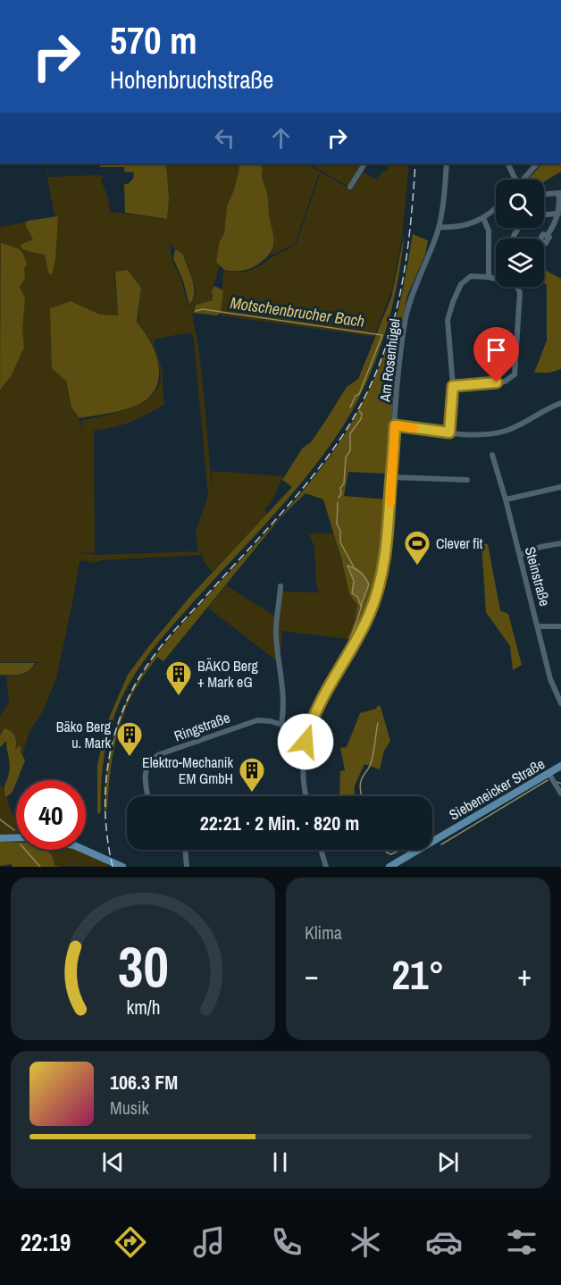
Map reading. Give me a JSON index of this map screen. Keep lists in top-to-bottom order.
{
  "streets": {
    "main road": ["Siebeneicker Straße"],
    "street": ["Am Rosenhügel", "Steinstraße", "Ringstraße"]
  },
  "crossings": [
    ["Am Rosenhügel", "Ringstraße"]
  ],
  "water": ["Motschenbrucher Bach"],
  "places": {
    "sports": ["Clever fit"],
    "building": ["BÄKO Berg + Mark eG", "Bäko Berg u. Mark", "Elektro-Mechanik EM GmbH"]
  },
  "page": {
    "turn": ["570 m", "Hohenbruchstraße"],
    "limit": "40",
    "trip": "22:21 · 2 Min. · 820 m",
    "tile": "Klima",
    "heat": ["−", "21°", "+"],
    "song": ["106.3 FM", "Musik"],
    "tabs": "22:19",
    "gauge": ["30", "km/h"]
  }
}
